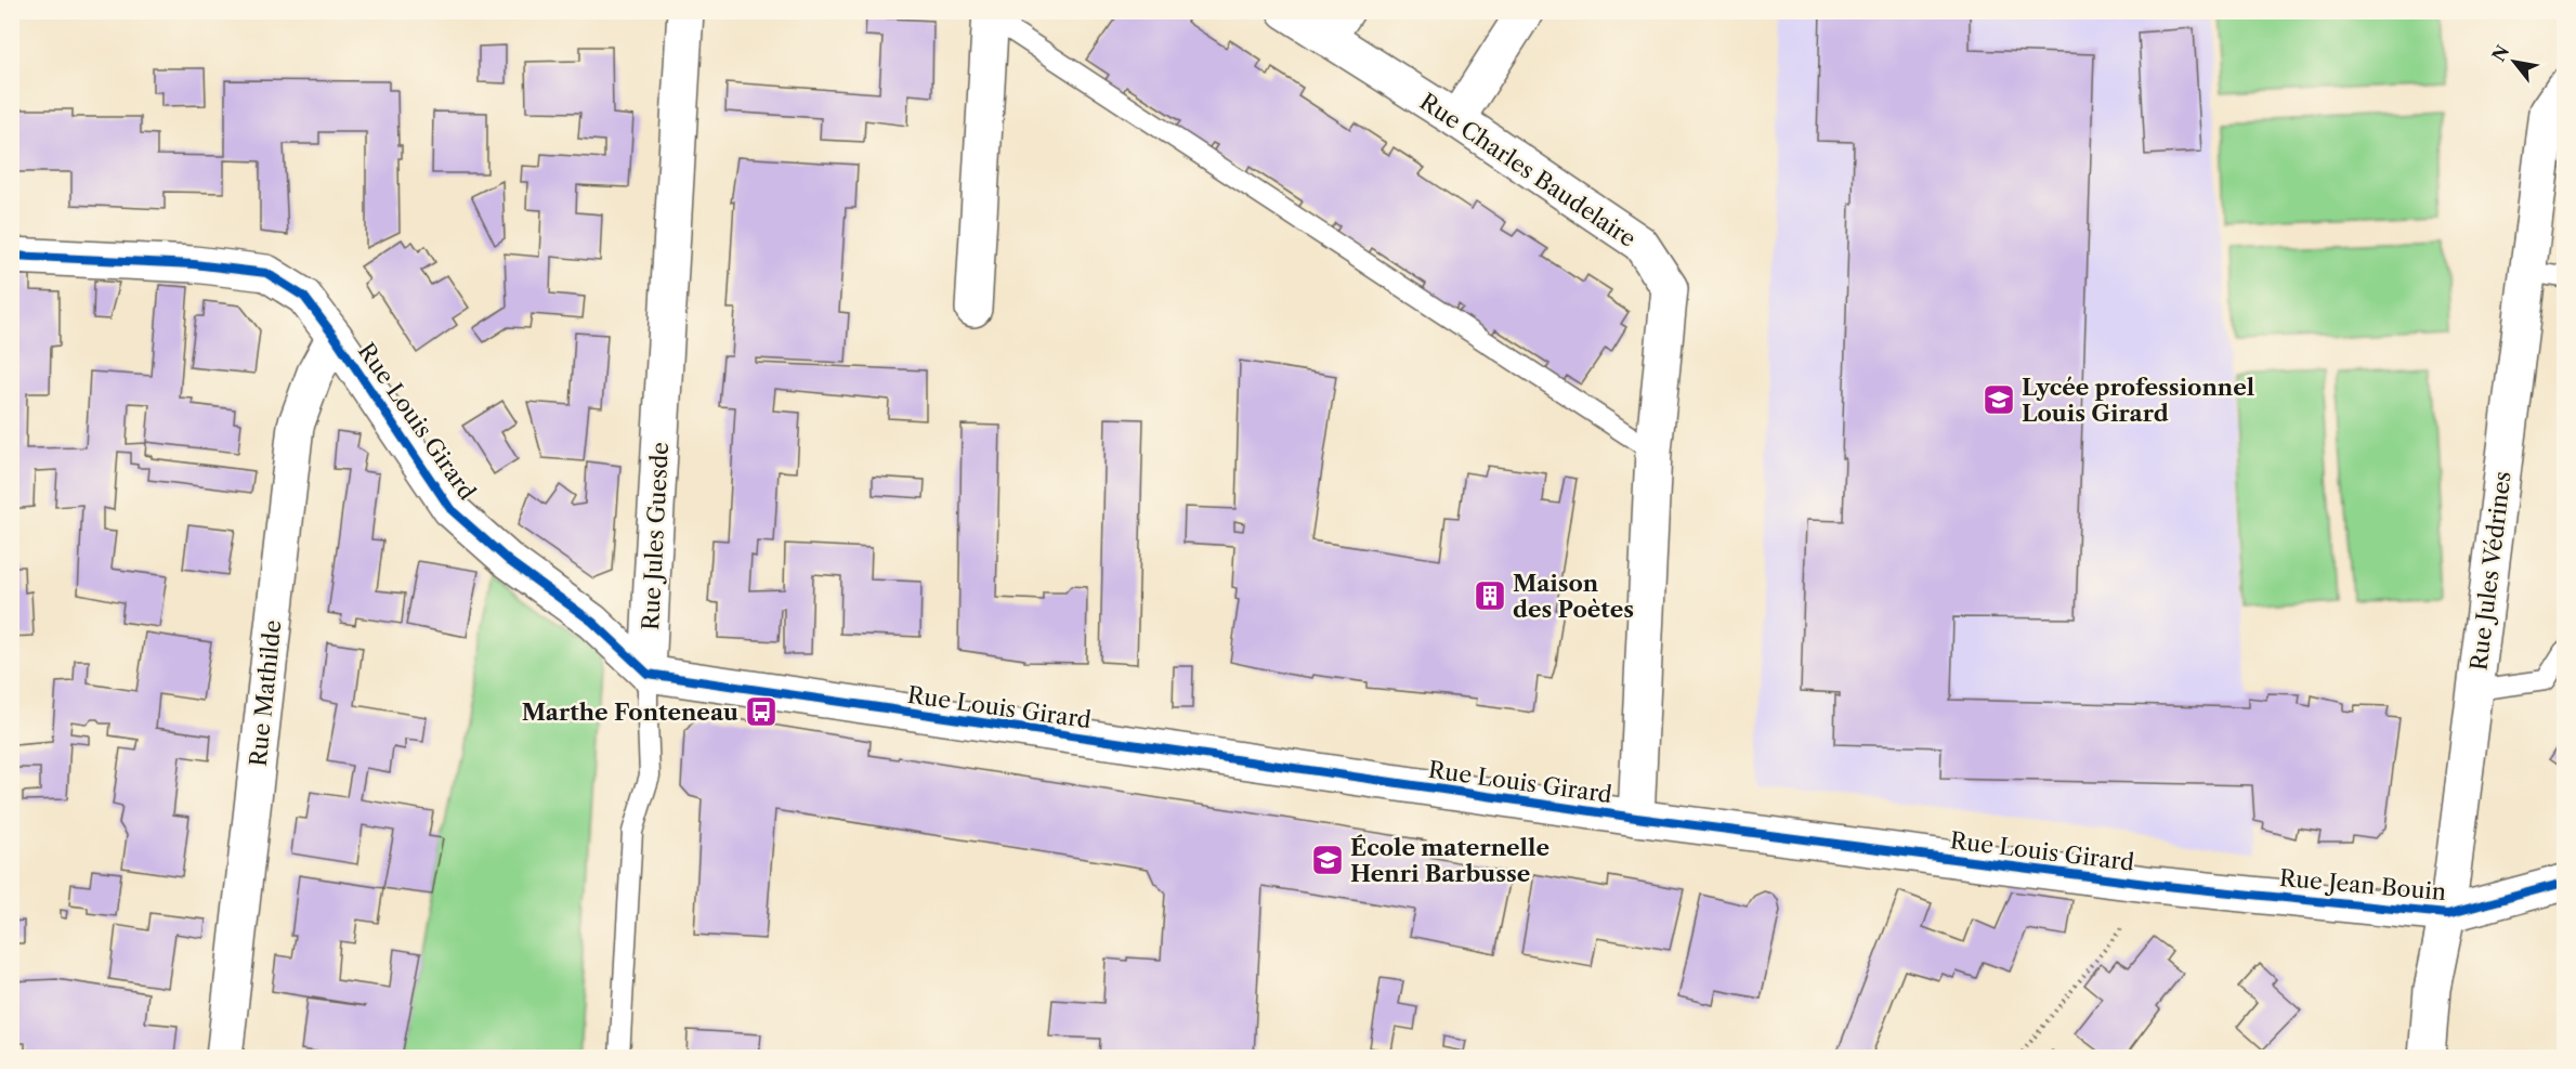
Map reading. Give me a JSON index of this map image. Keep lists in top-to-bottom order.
{
  "streets": {
    "street": [
      "Rue Charles Baudelaire",
      "Rue Louis Girard",
      "Rue Jules Guesde",
      "Rue Jules Védrines",
      "Rue Mathilde",
      "Rue Jean Bouin"
    ]
  },
  "crossings": [
    ["Rue Charles Baudelaire", "Rue Louis Girard"],
    ["Rue Louis Girard", "Rue Jules Guesde"],
    ["Rue Louis Girard", "Rue Mathilde"],
    ["Rue Louis Girard", "Rue Jean Bouin"],
    ["Rue Jules Védrines", "Rue Jean Bouin"]
  ],
  "places": {
    "school or university": ["Lycée professionnel Louis Girard", "École maternelle Henri Barbusse"],
    "building": ["Maison des Poètes"],
    "bus stop": ["Marthe Fonteneau"]
  },
  "north": "top left"
}
